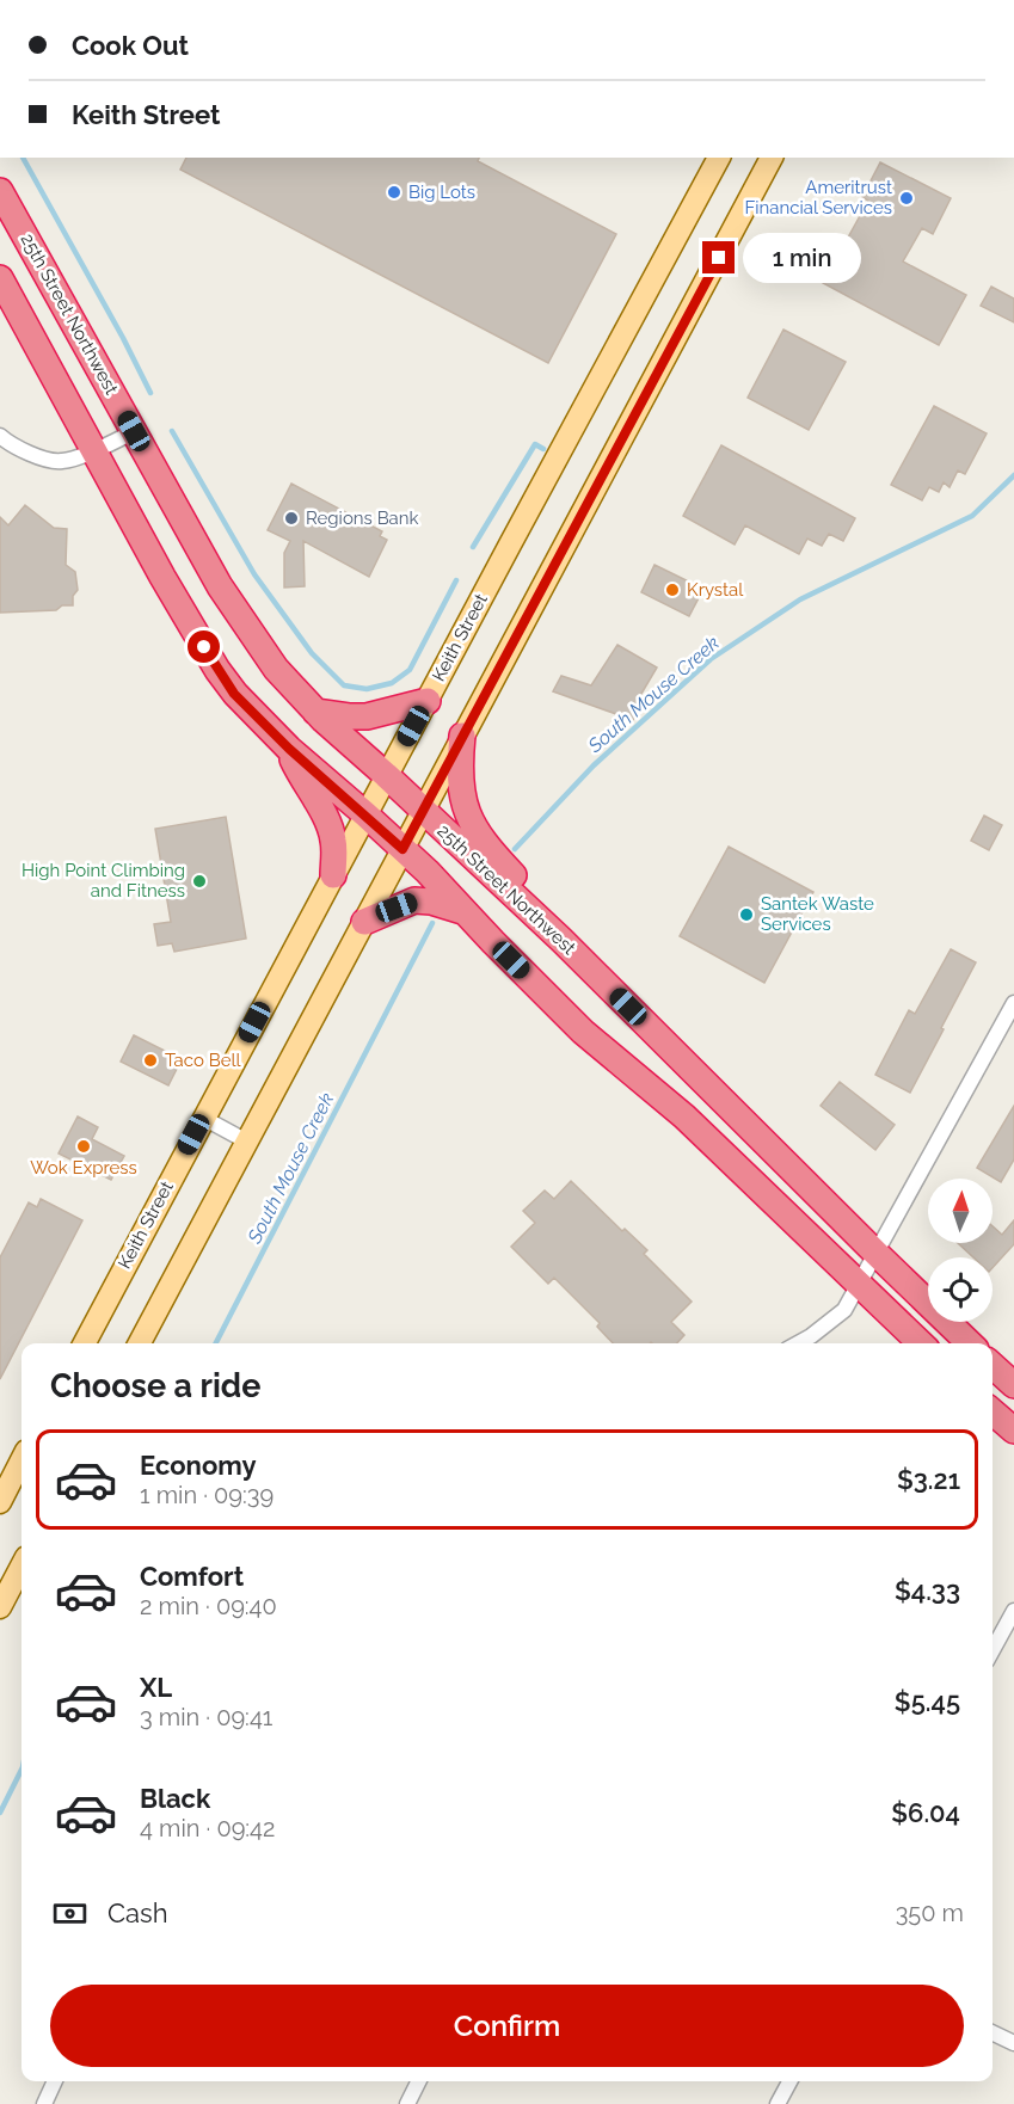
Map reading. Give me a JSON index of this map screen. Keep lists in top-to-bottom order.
{
  "streets": {
    "highway": ["25th Street Northwest"],
    "main road": ["Keith Street"]
  },
  "crossings": [
    ["25th Street Northwest", "Keith Street"]
  ],
  "water": ["South Mouse Creek"],
  "places": [
    "Big Lots",
    "Ameritrust Financial Services",
    "Regions Bank",
    "Krystal",
    "High Point Climbing and Fitness",
    "Santek Waste Services",
    "Taco Bell",
    "Wok Express"
  ],
  "north": "top",
  "page": {
    "banner": ["Cook Out", "Keith Street"],
    "bubble": "1 min",
    "heading": "Choose a ride",
    "list": [
      {
        "name": "Economy",
        "note": "1 min · 09:39",
        "value": "$3.21"
      },
      {
        "name": "Comfort",
        "note": "2 min · 09:40",
        "value": "$4.33"
      },
      {
        "name": "XL",
        "note": "3 min · 09:41",
        "value": "$5.45"
      },
      {
        "name": "Black",
        "note": "4 min · 09:42",
        "value": "$6.04"
      }
    ],
    "pay": ["Cash", "350 m"],
    "buttons": "Confirm"
  }
}
